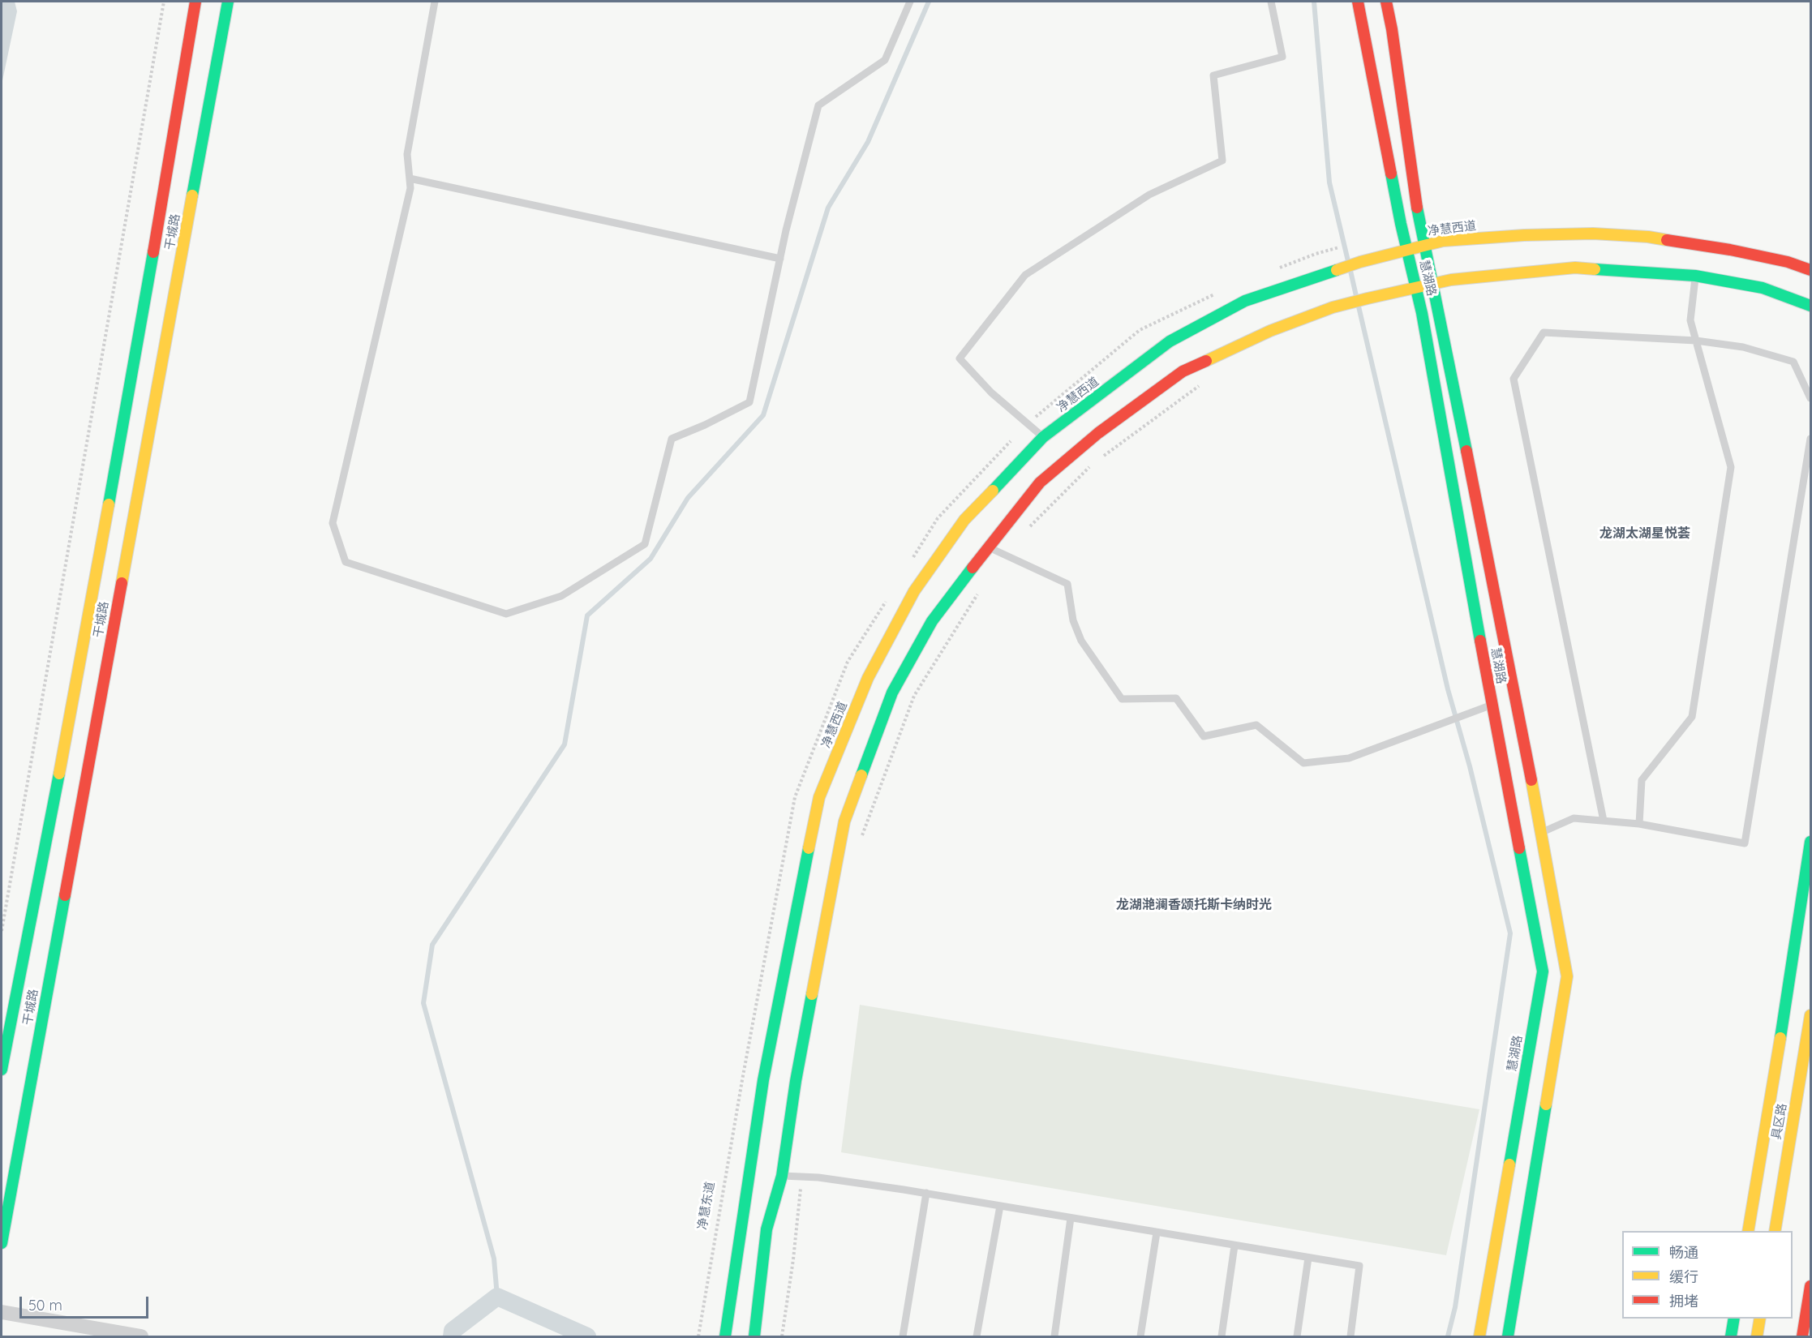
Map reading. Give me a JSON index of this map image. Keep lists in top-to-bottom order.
{
  "streets": {
    "main road": [
      "净慧西道",
      "干城路",
      "慧湖路",
      "具区路"
    ],
    "path": ["净慧东道"]
  },
  "crossings": [
    ["净慧西道", "慧湖路"]
  ],
  "districts": ["龙湖太湖星悦荟", "龙湖滟澜香颂托斯卡纳时光"],
  "legend": ["畅通", "缓行", "拥堵"],
  "scale_bar": "50 m"
}
